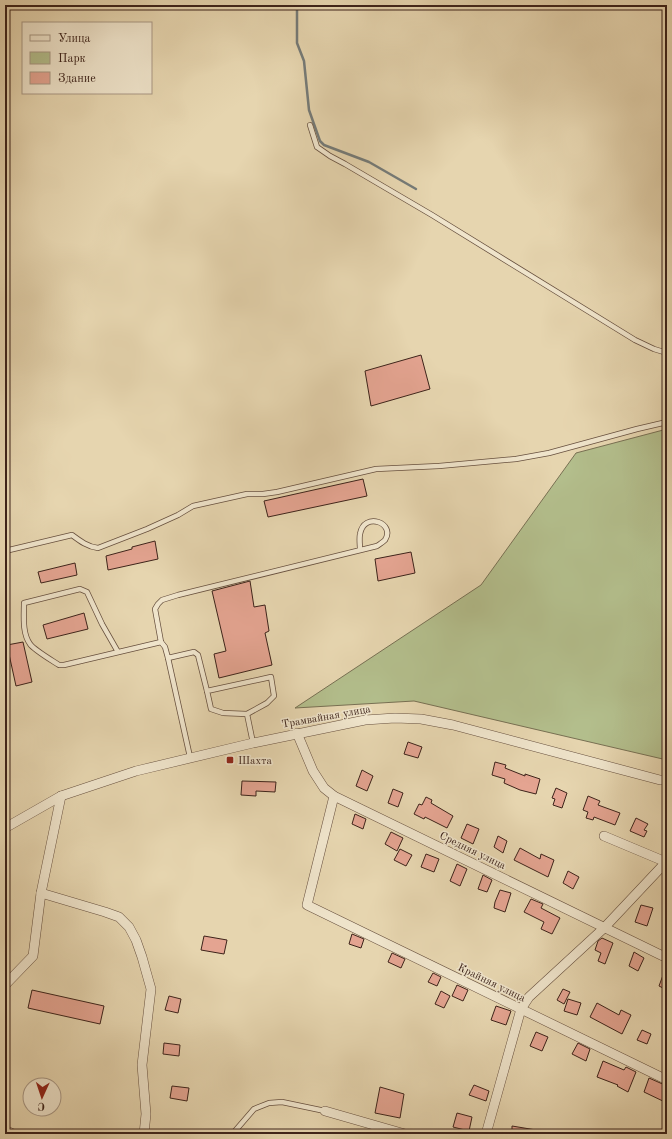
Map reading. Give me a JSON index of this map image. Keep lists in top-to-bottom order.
{
  "streets": {
    "street": ["Трамвайная улица", "Средняя улица", "Крайняя улица"]
  },
  "crossings": [
    ["Трамвайная улица", "Средняя улица"],
    ["Средняя улица", "Крайняя улица"]
  ],
  "places": {
    "transit": ["Шахта"]
  },
  "legend": ["Улица", "Парк", "Здание"],
  "north": "bottom"
}
